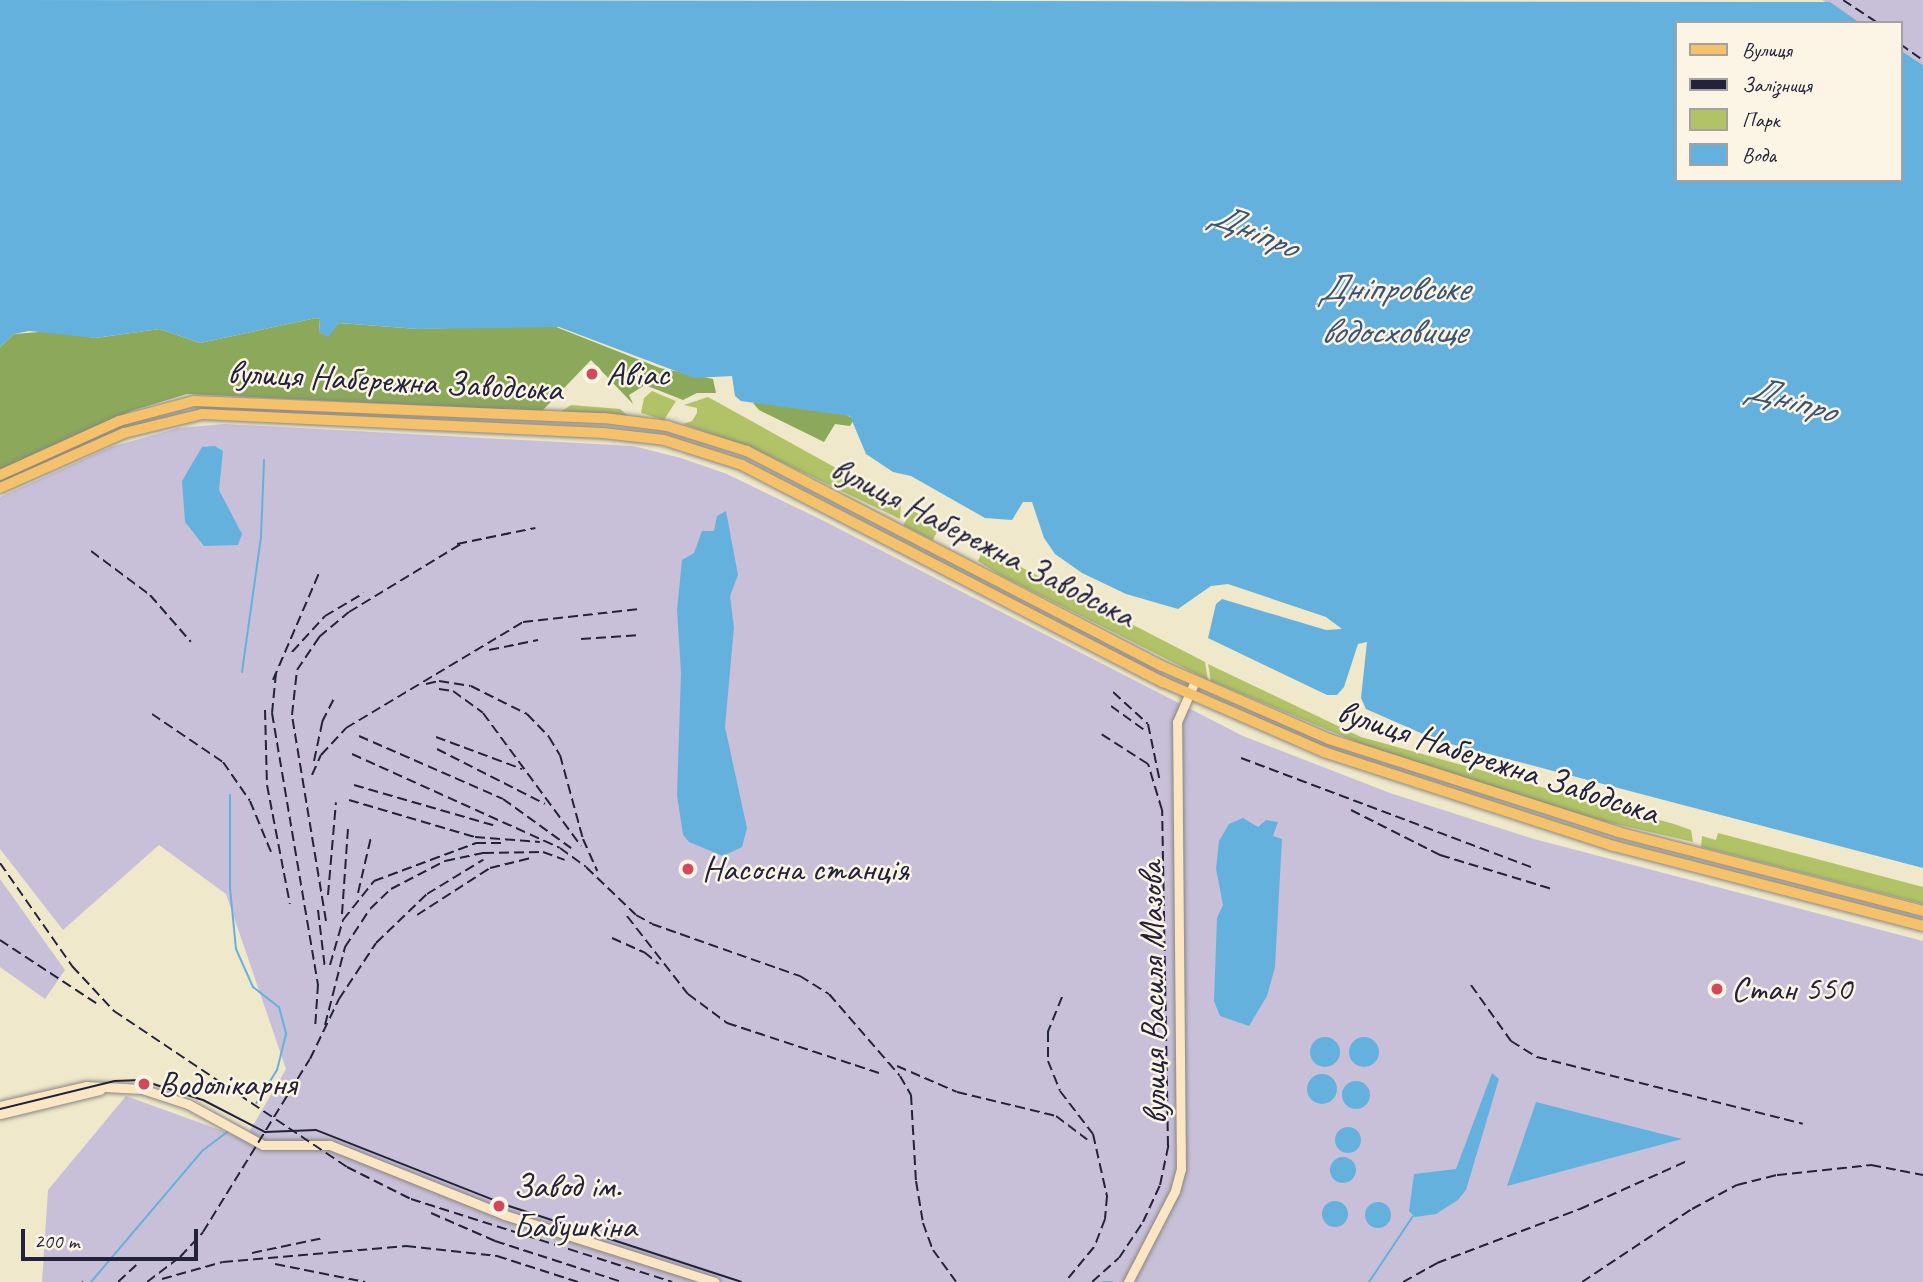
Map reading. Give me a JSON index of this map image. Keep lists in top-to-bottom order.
{
  "streets": {
    "main road": ["вулиця Набережна Заводська"],
    "street": ["вулиця Василя Мазова"]
  },
  "crossings": [
    ["вулиця Набережна Заводська", "вулиця Василя Мазова"]
  ],
  "water": ["Дніпро", "Дніпровське водосховище"],
  "places": [
    "Авіас",
    "Насосна станція",
    "Стан 550",
    "Водолікарня",
    "Завод ім. Бабушкіна"
  ],
  "legend": [
    "Вулиця",
    "Залізниця",
    "Парк",
    "Вода"
  ],
  "scale_bar": "200 m"
}
